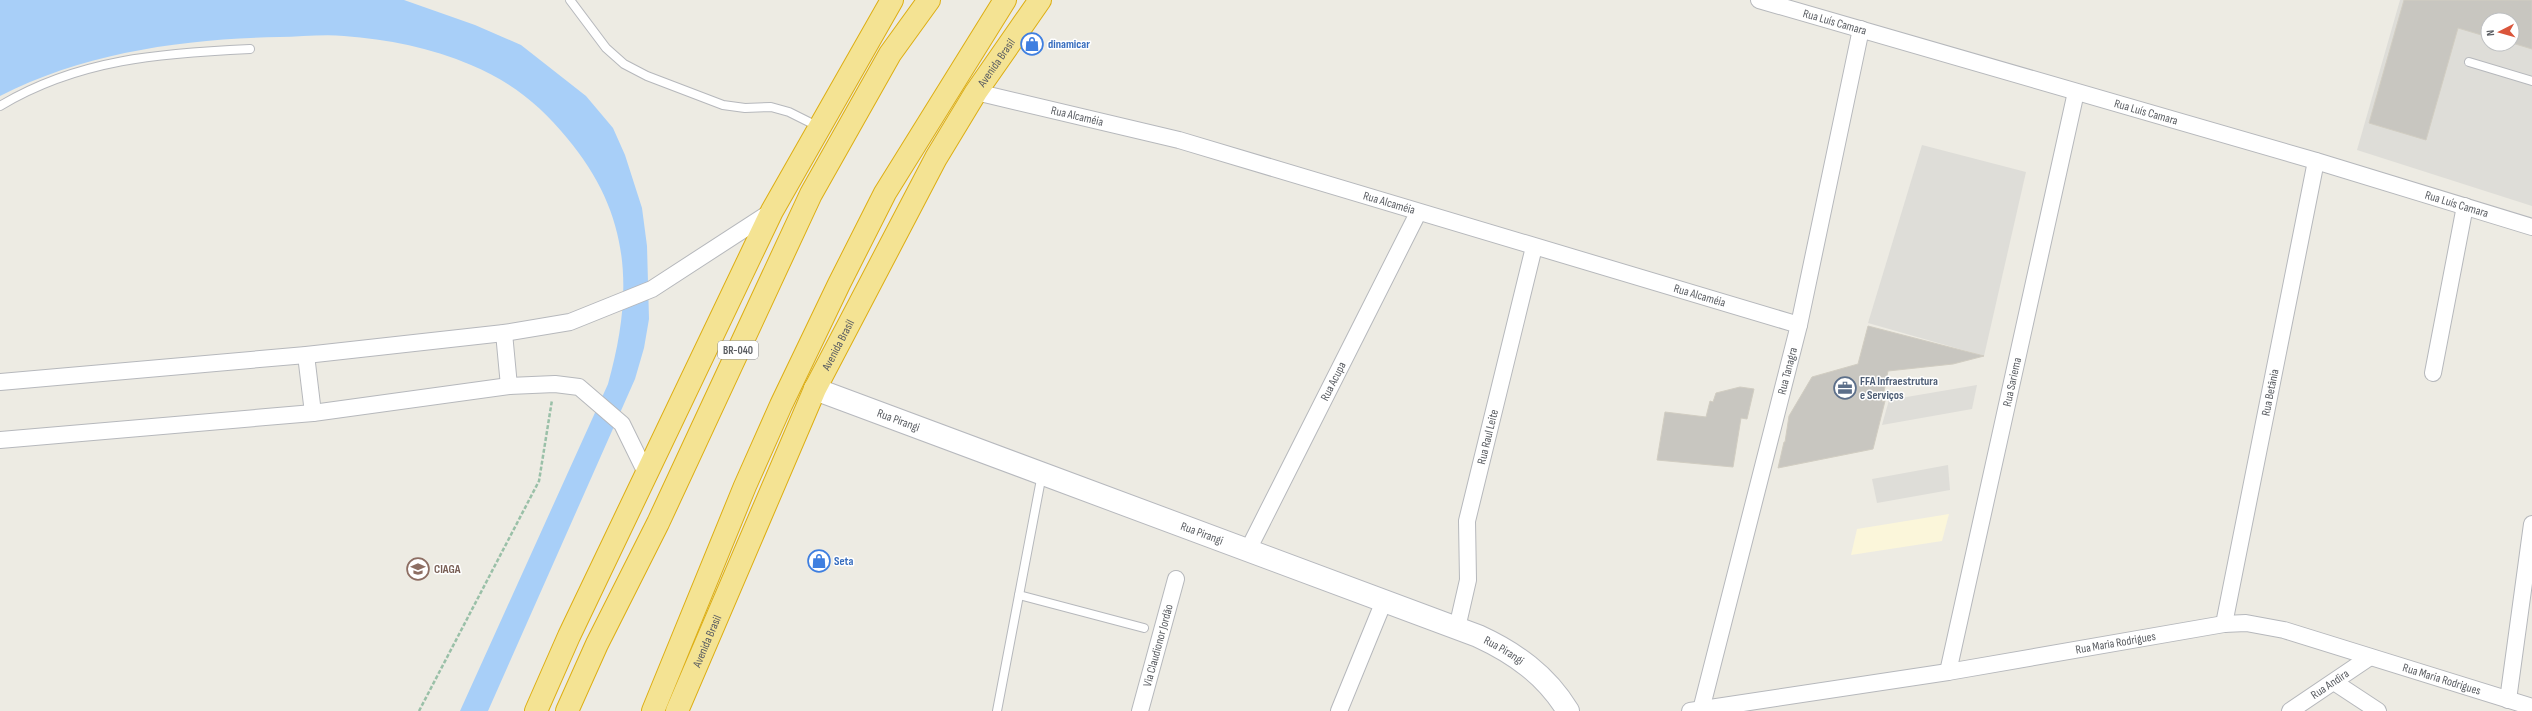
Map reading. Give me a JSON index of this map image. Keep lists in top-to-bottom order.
{
  "streets": {
    "highway": ["Avenida Brasil", "BR-040"],
    "street": [
      "Rua Luís Camara",
      "Rua Alcaméia",
      "Rua Tanagra",
      "Rua Acupa",
      "Rua Sariema",
      "Rua Betânia",
      "Rua Pirangi",
      "Rua Raul Leite",
      "Rua Maria Rodrigues",
      "Via Claudionor Jordão",
      "Rua Andira"
    ]
  },
  "crossings": [
    ["Rua Luís Camara", "Rua Tanagra"],
    ["Rua Luís Camara", "Rua Sariema"],
    ["Rua Luís Camara", "Rua Betânia"],
    ["Avenida Brasil", "Rua Alcaméia"],
    ["Avenida Brasil", "Rua Pirangi"],
    ["Rua Alcaméia", "Rua Tanagra"],
    ["Rua Alcaméia", "Rua Acupa"],
    ["Rua Alcaméia", "Rua Raul Leite"],
    ["Rua Tanagra", "Rua Maria Rodrigues"],
    ["Rua Acupa", "Rua Pirangi"],
    ["Rua Sariema", "Rua Maria Rodrigues"],
    ["Rua Betânia", "Rua Maria Rodrigues"],
    ["Rua Pirangi", "Rua Raul Leite"],
    ["Rua Maria Rodrigues", "Rua Andira"]
  ],
  "places": {
    "shop": ["dinamicar", "Seta"],
    "office": ["FFA Infraestrutura e Serviços"],
    "school or university": ["CIAGA"]
  },
  "north": "left"
}
